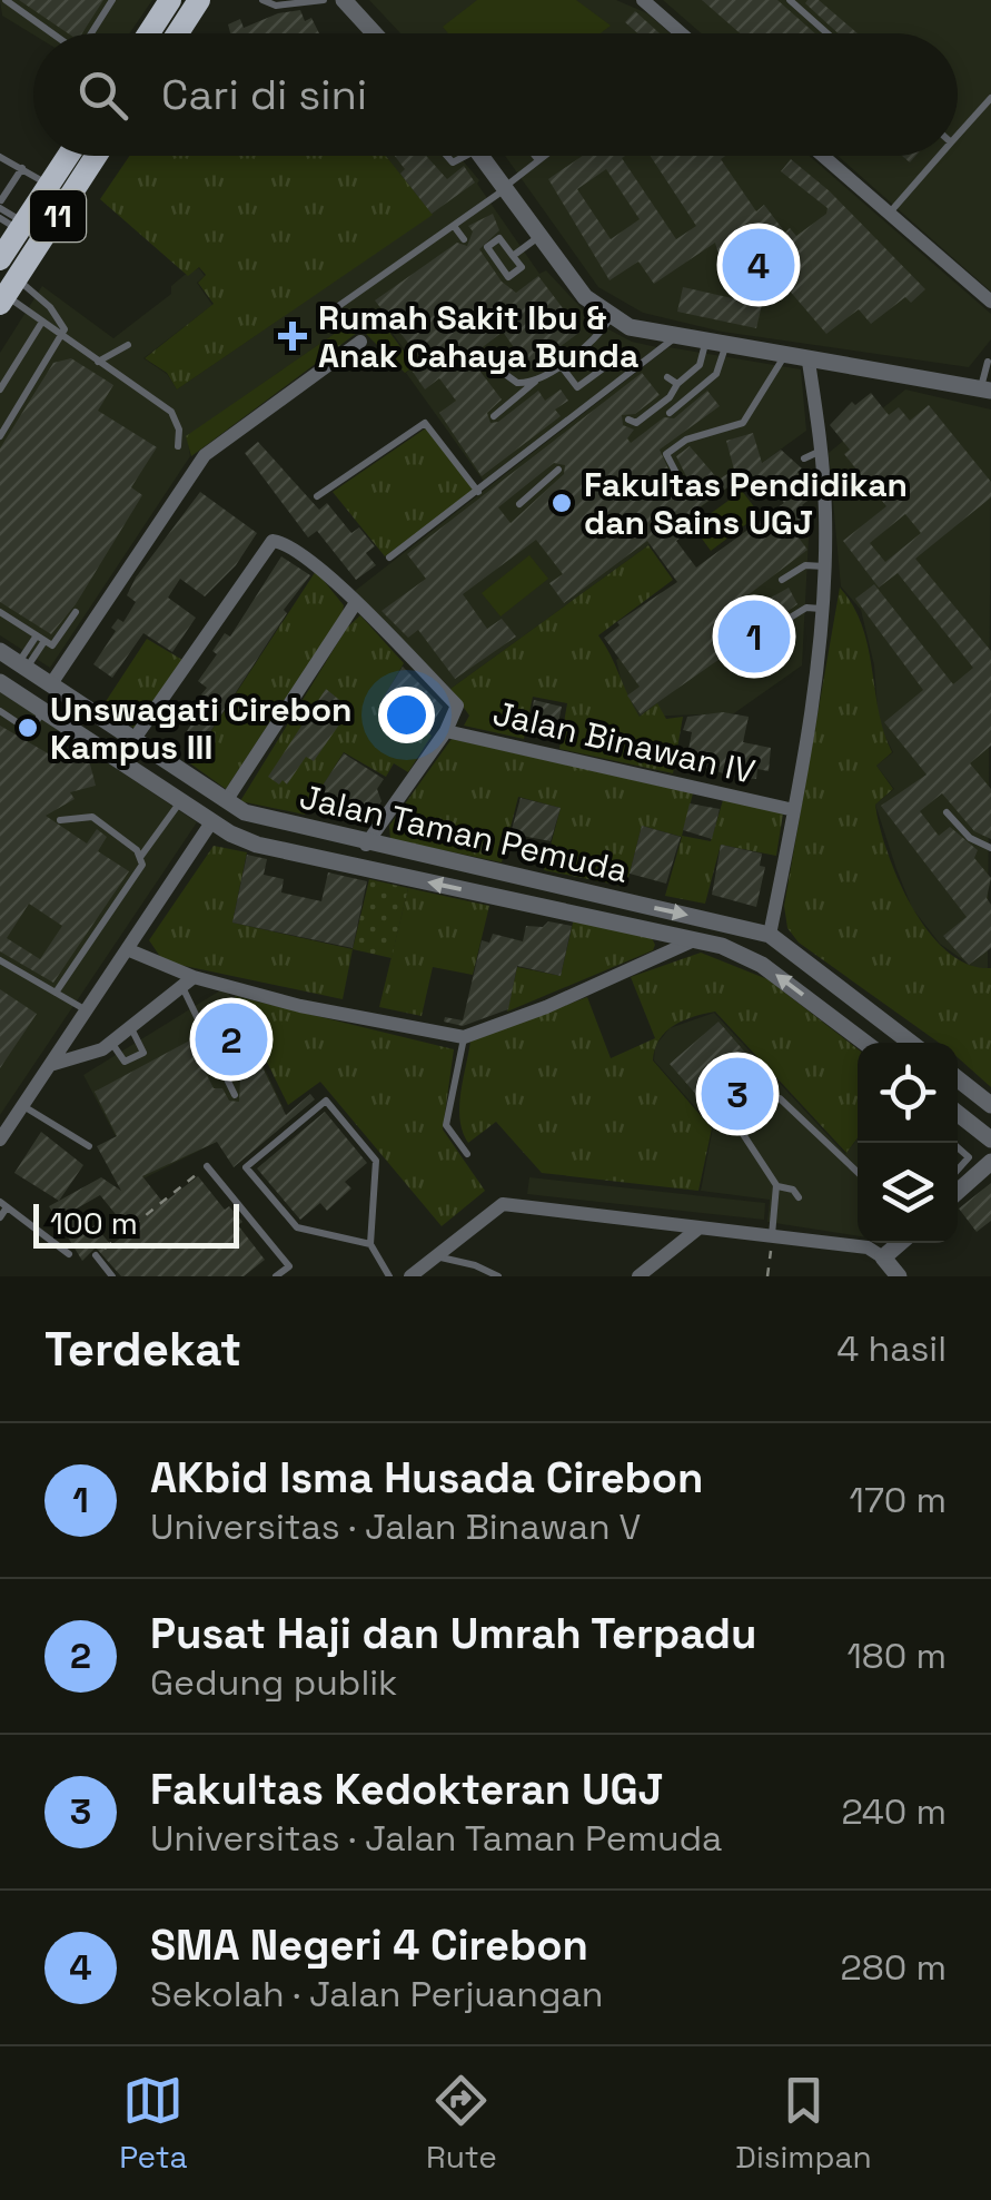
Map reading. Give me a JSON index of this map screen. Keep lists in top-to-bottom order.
{
  "streets": {
    "highway": ["11"],
    "street": ["Jalan Binawan IV", "Jalan Taman Pemuda"]
  },
  "crossings": [
    ["Jalan Binawan IV", "Jalan Taman Pemuda"]
  ],
  "places": {
    "health": ["Rumah Sakit Ibu & Anak Cahaya Bunda"],
    "other": ["Fakultas Pendidikan dan Sains UGJ", "Unswagati Cirebon Kampus III"]
  },
  "scale_bar": "100 m",
  "page": {
    "search": "Cari di sini",
    "pins": [
      "4",
      "1",
      "2",
      "3"
    ],
    "scale": "100 m",
    "heading": ["Terdekat", "4 hasil"],
    "list": [
      {
        "mark": "1",
        "name": "AKbid Isma Husada Cirebon",
        "note": "Universitas · Jalan Binawan V",
        "value": "170 m"
      },
      {
        "mark": "2",
        "name": "Pusat Haji dan Umrah Terpadu",
        "note": "Gedung publik",
        "value": "180 m"
      },
      {
        "mark": "3",
        "name": "Fakultas Kedokteran UGJ",
        "note": "Universitas · Jalan Taman Pemuda",
        "value": "240 m"
      },
      {
        "mark": "4",
        "name": "SMA Negeri 4 Cirebon",
        "note": "Sekolah · Jalan Perjuangan",
        "value": "280 m"
      }
    ],
    "nav": ["Peta", "Rute", "Disimpan"]
  }
}
